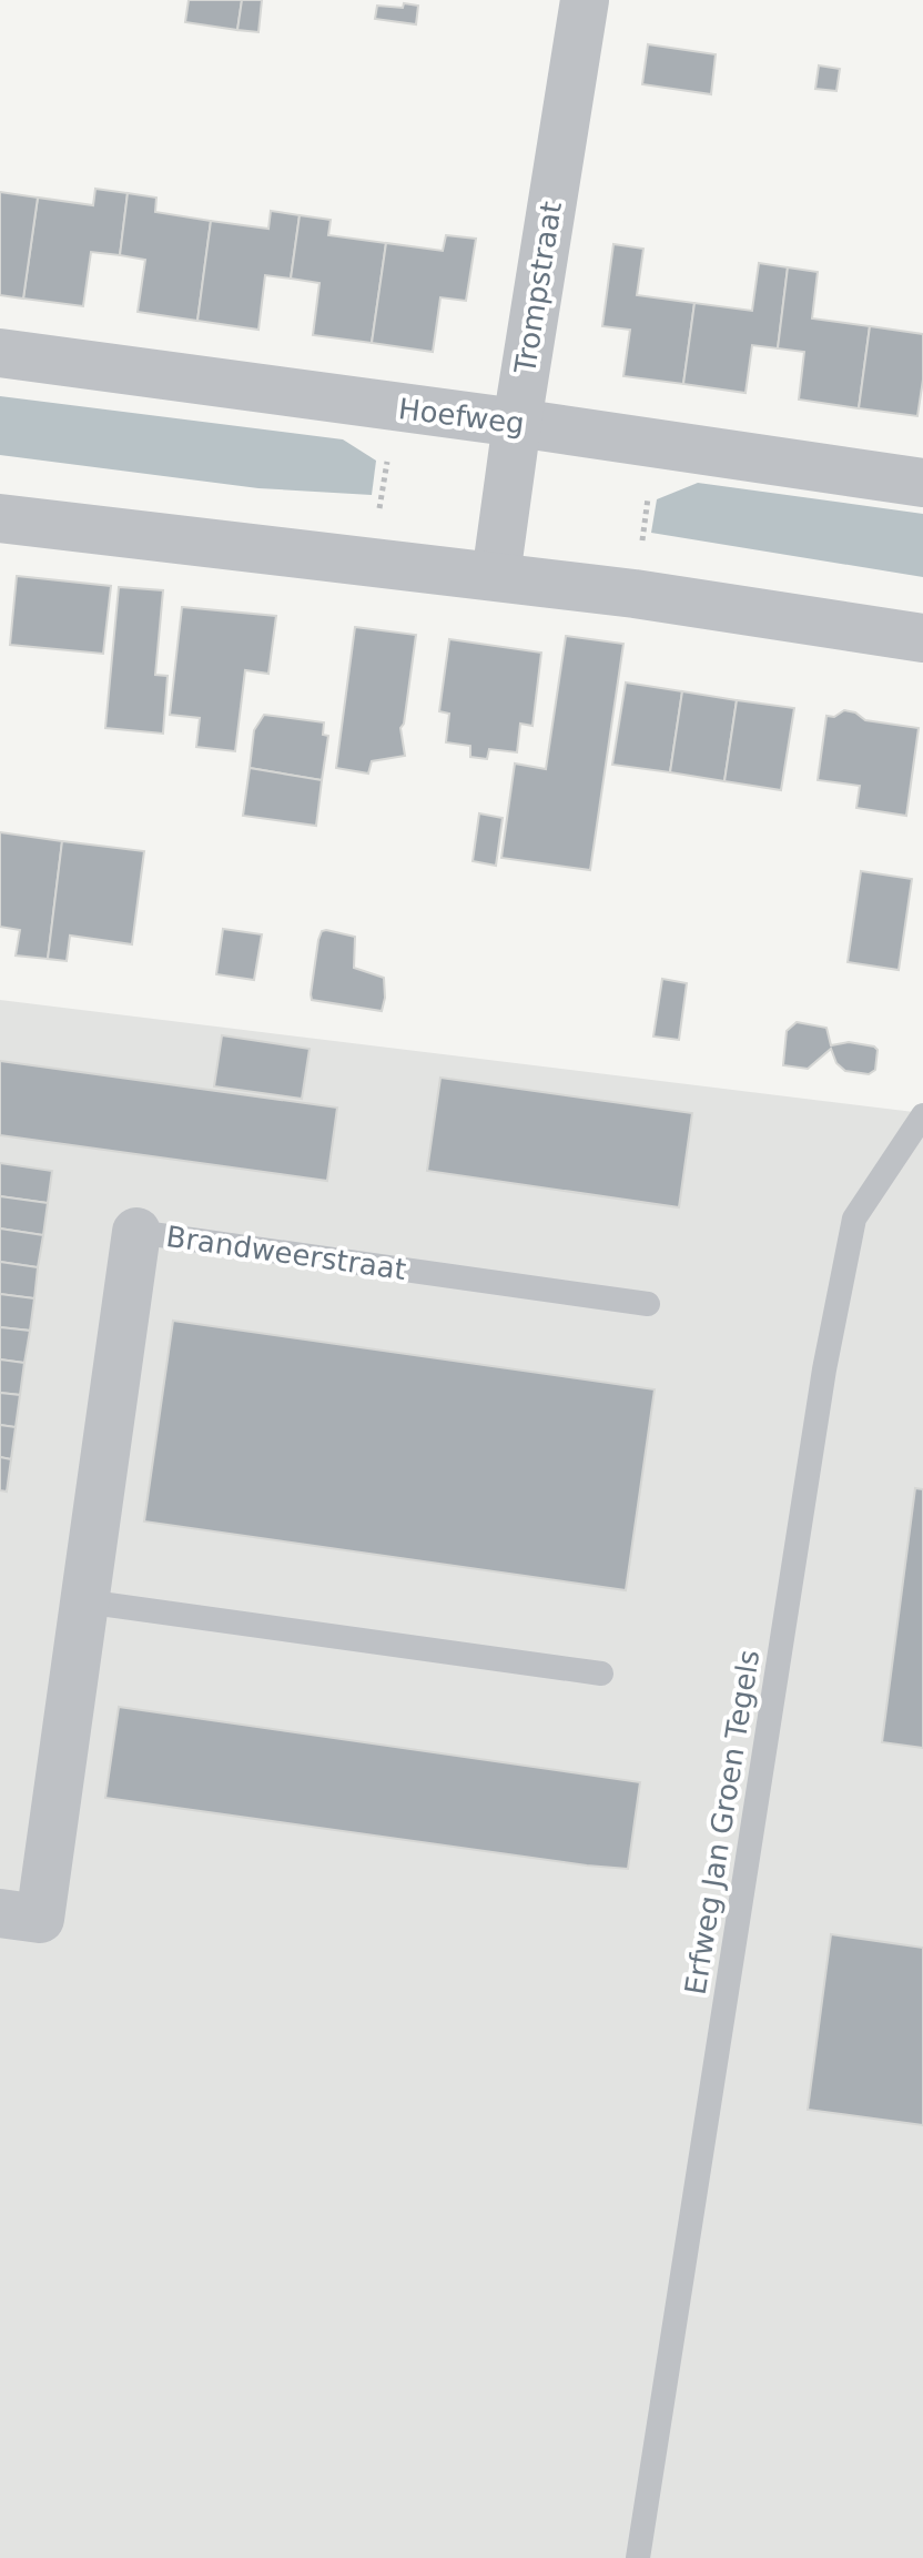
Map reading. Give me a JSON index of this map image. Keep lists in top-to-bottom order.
{
  "streets": {
    "street": ["Trompstraat", "Hoefweg", "Brandweerstraat"],
    "lane": ["Erfweg Jan Groen Tegels"]
  },
  "crossings": [
    ["Trompstraat", "Hoefweg"]
  ]
}
